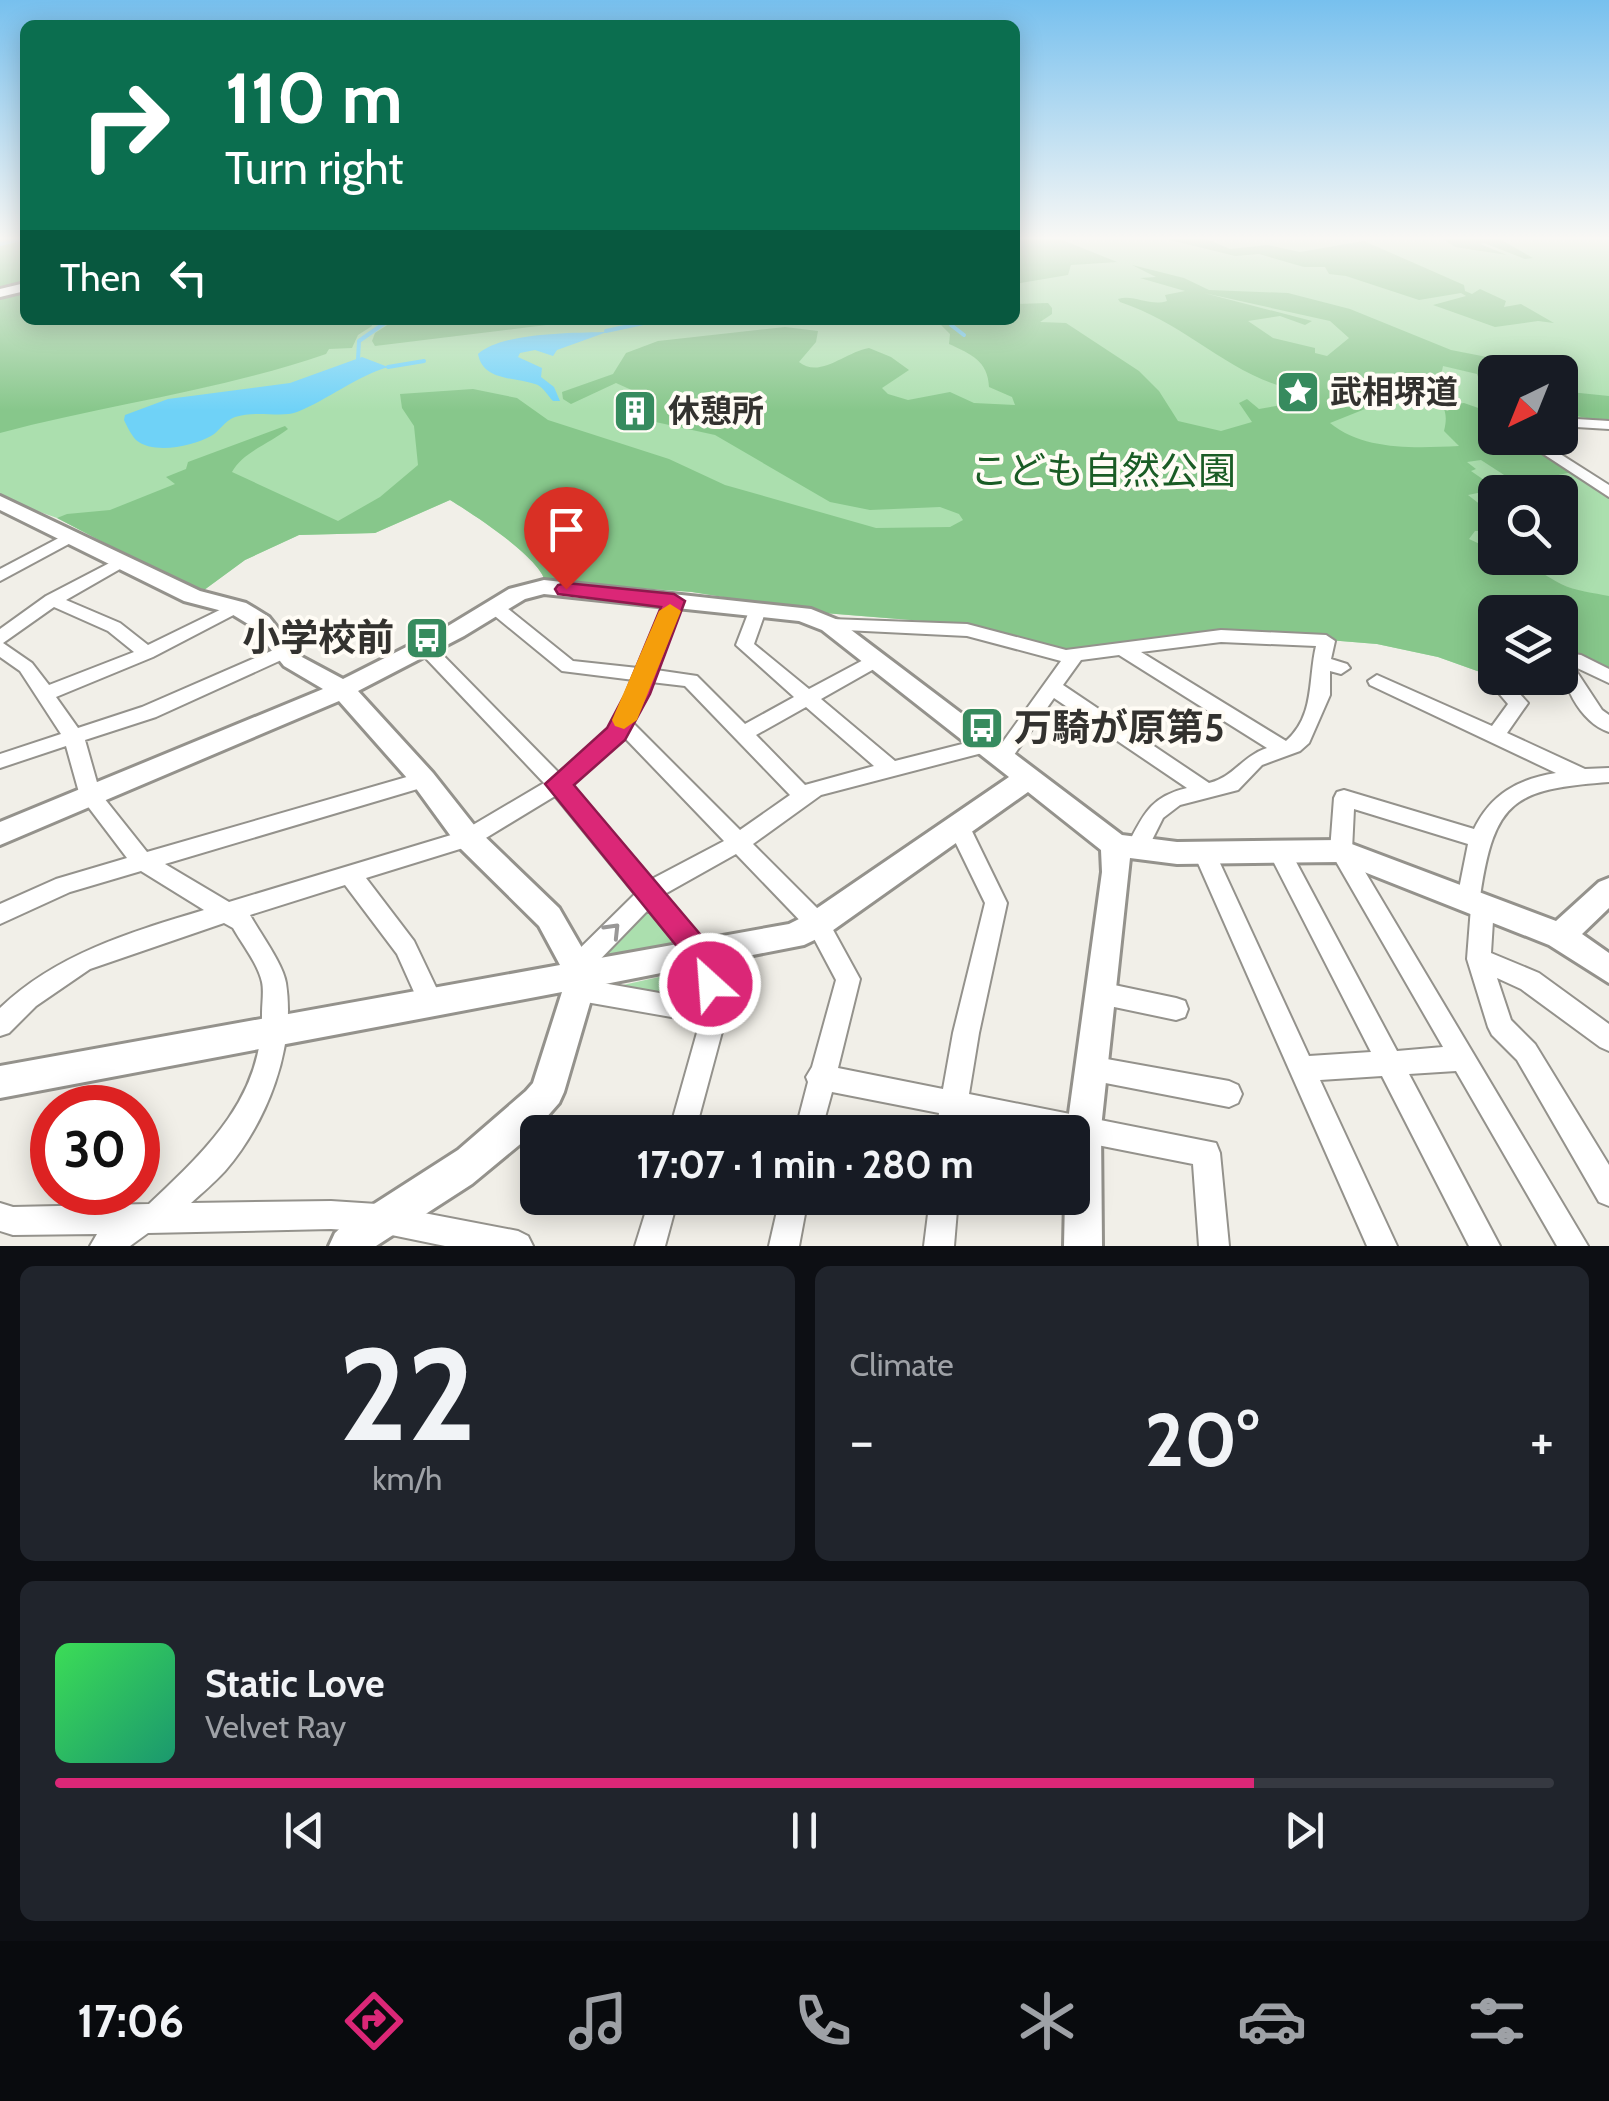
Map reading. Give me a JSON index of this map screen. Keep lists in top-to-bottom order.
{
  "parks": ["こども自然公園"],
  "places": {
    "place": ["武相堺道"],
    "building": ["休憩所"],
    "bus stop": ["小学校前", "万騎が原第5"]
  },
  "north": "bottom left",
  "page": {
    "turn": ["110 m", "Turn right"],
    "then": "Then",
    "limit": "30",
    "trip": "17:07 · 1 min · 280 m",
    "tile": [
      ["22", "km/h"],
      "Climate"
    ],
    "heat": ["−", "20°", "+"],
    "song": ["Static Love", "Velvet Ray"],
    "tabs": "17:06"
  }
}
